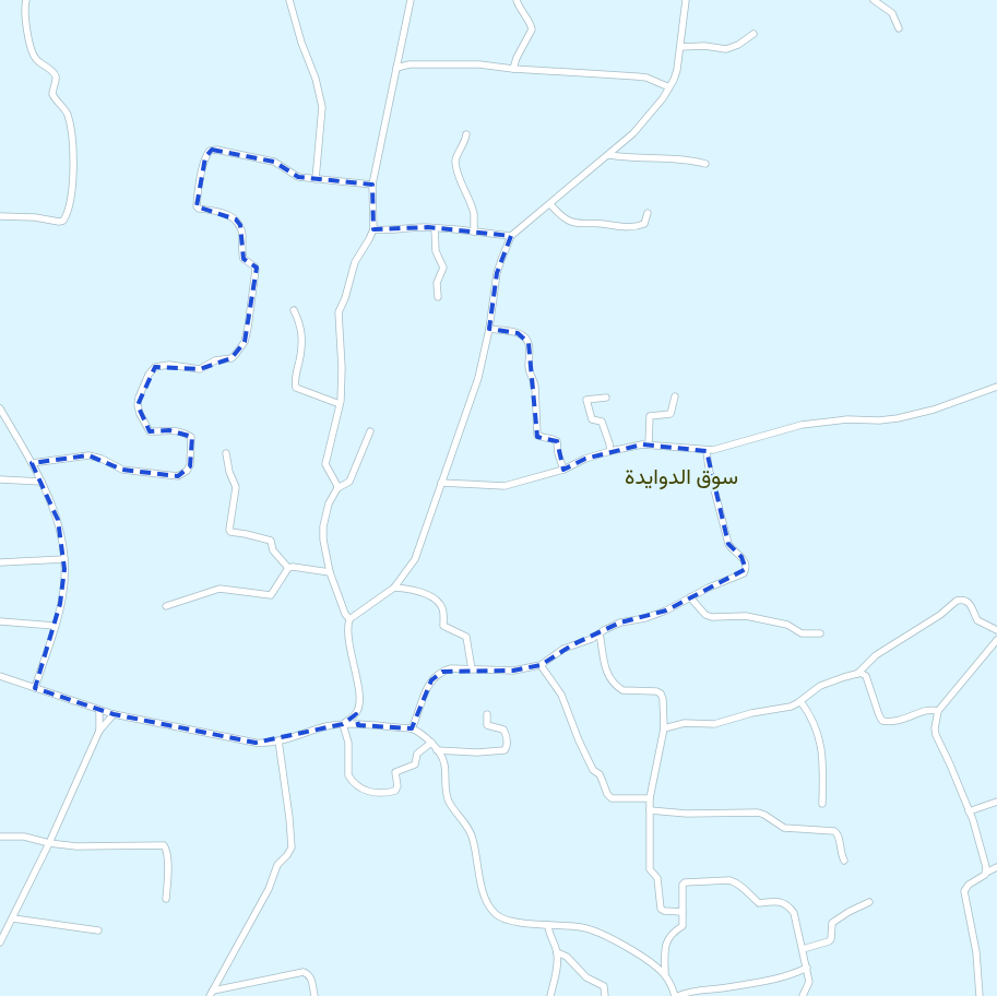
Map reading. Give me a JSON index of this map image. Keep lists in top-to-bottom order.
{
  "districts": ["سوق الدوايدة"]
}
